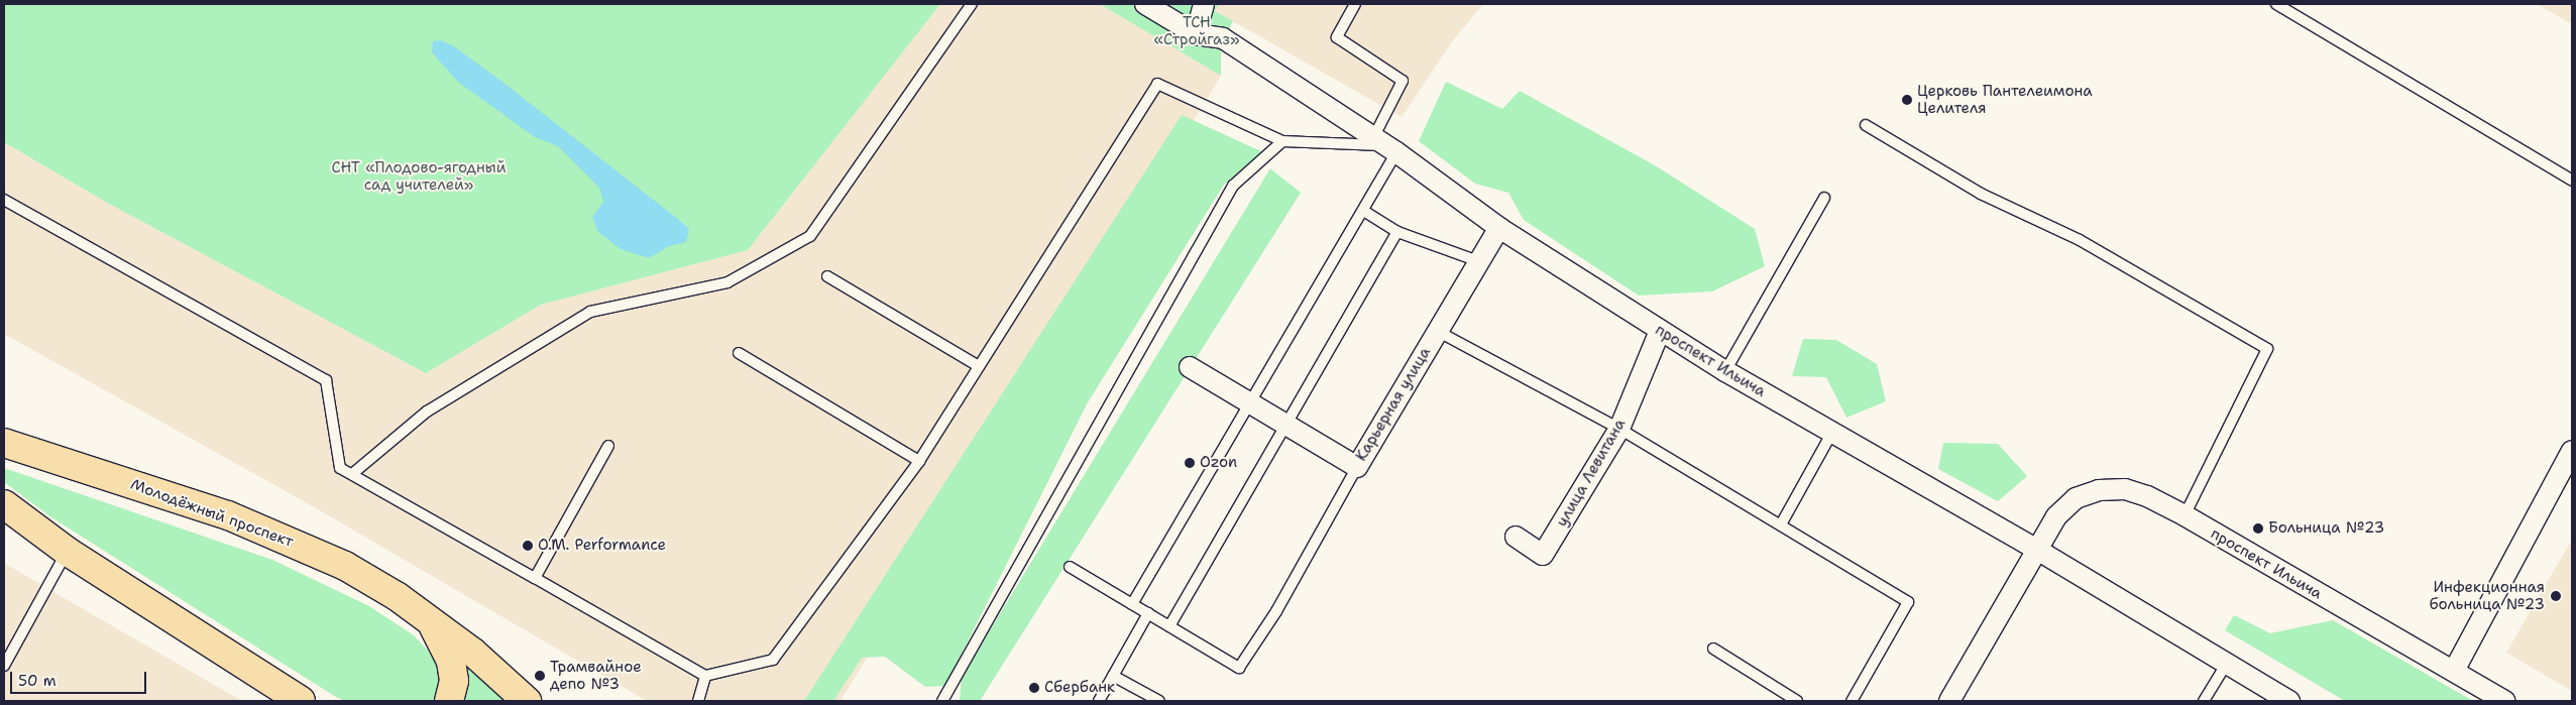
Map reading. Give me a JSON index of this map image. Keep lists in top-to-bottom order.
{
  "streets": {
    "main road": ["Молодёжный проспект"],
    "street": ["проспект Ильича", "Карьерная улица", "улица Левитана"]
  },
  "crossings": [
    ["проспект Ильича", "Карьерная улица"],
    ["проспект Ильича", "улица Левитана"]
  ],
  "parks": ["ТСН «Стройгаз»", "СНТ «Плодово-ягодный сад учителей»"],
  "places": [
    "Церковь Пантелеимона Целителя",
    "Ozon",
    "Больница №23",
    "O.M. Performance",
    "Инфекционная больница №23",
    "Трамвайное депо №3",
    "Сбербанк"
  ],
  "scale_bar": "50 m"
}
